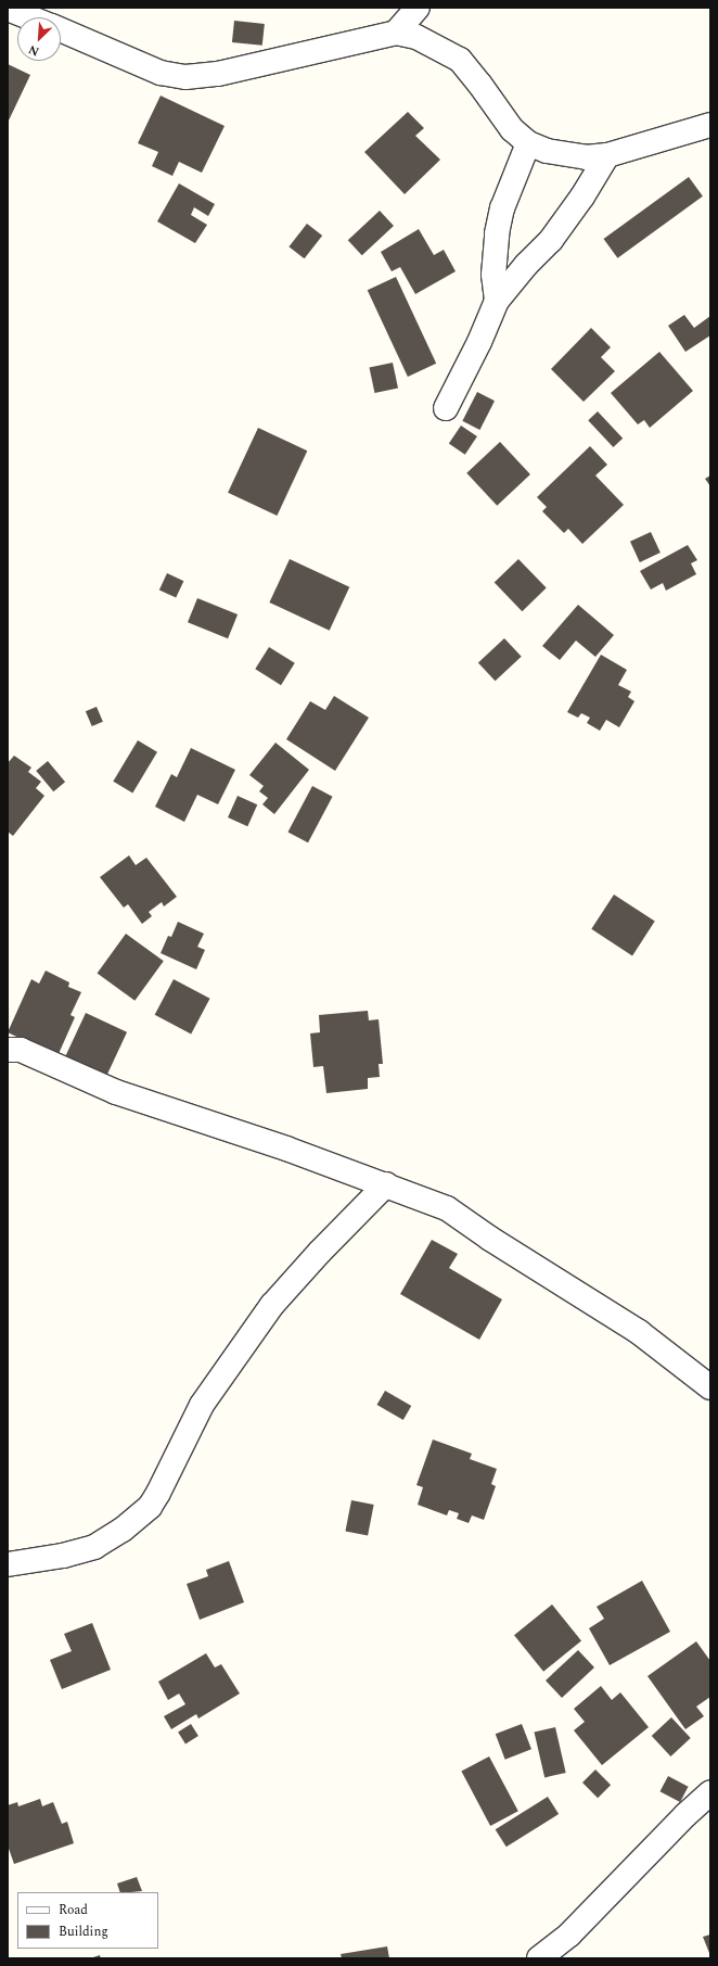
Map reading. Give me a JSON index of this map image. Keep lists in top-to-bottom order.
{
  "legend": ["Road", "Building"],
  "north": "bottom left"
}
